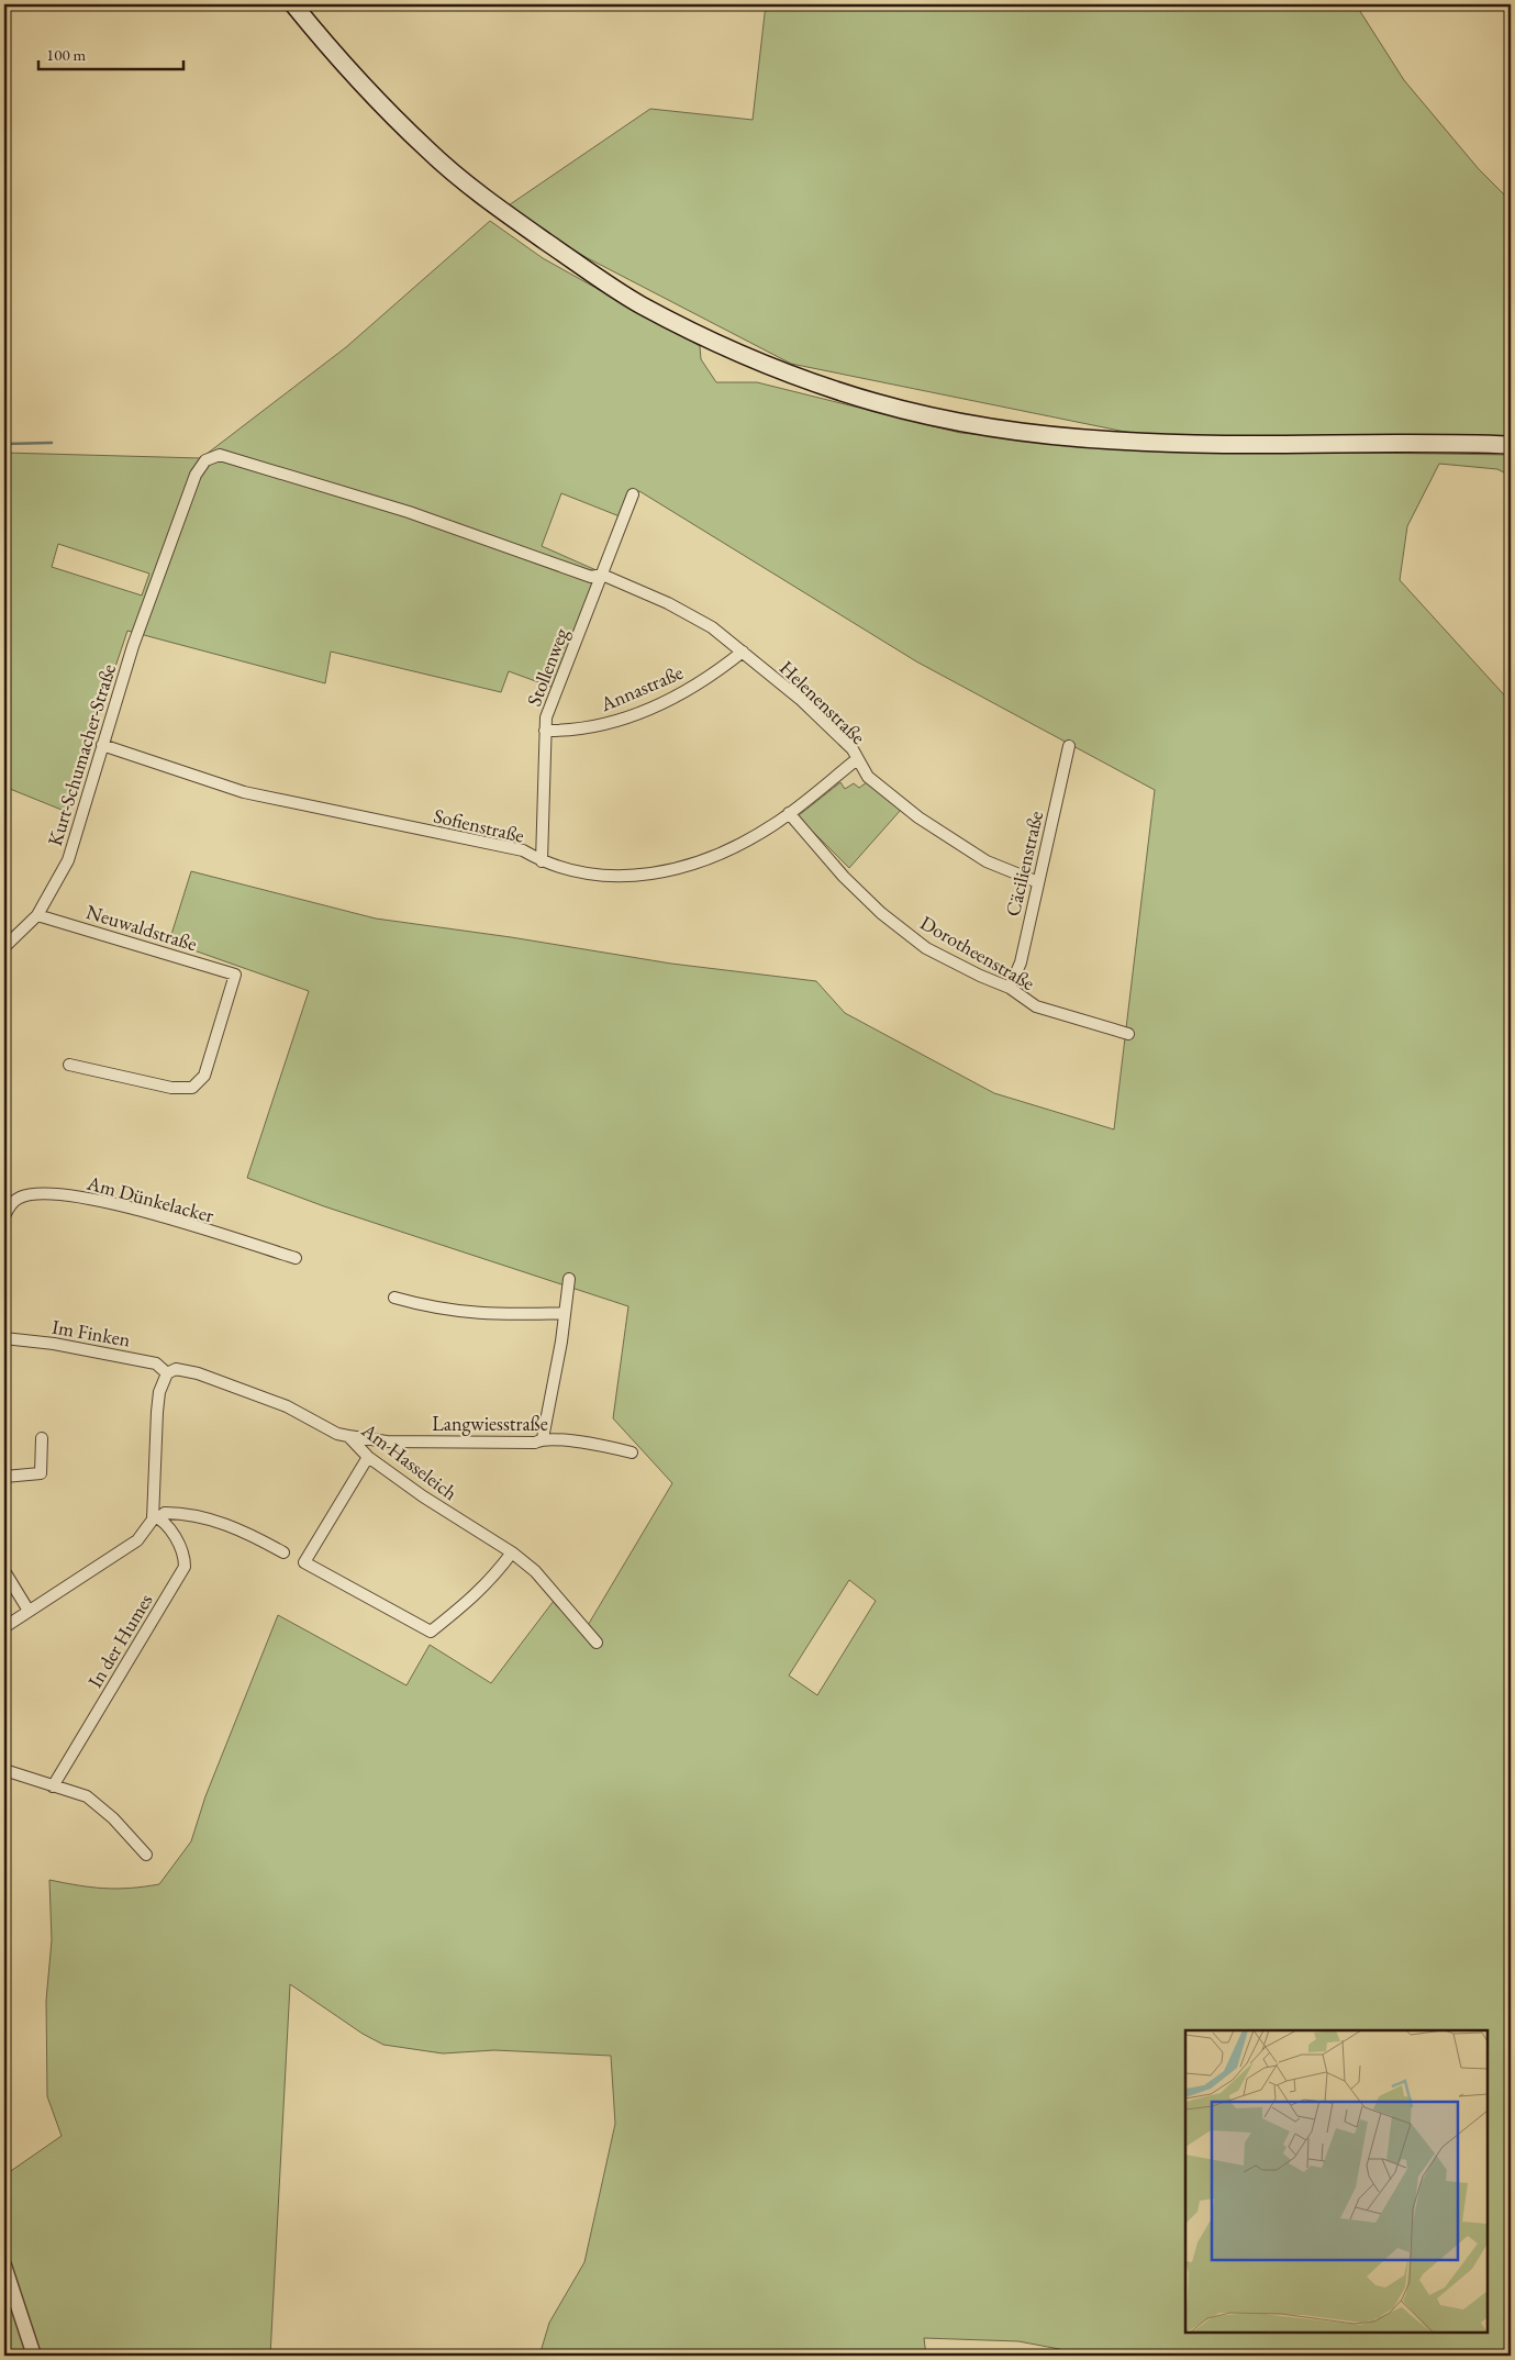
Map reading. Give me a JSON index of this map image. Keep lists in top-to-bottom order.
{
  "streets": {
    "street": [
      "Stollenweg",
      "Annastraße",
      "Helenenstraße",
      "Kurt-Schumacher-Straße",
      "Sofienstraße",
      "Cäcilienstraße",
      "Neuwaldstraße",
      "Dorotheenstraße",
      "Am Dünkelacker",
      "Im Finken",
      "Langwiesstraße",
      "Am Hasseleich",
      "In der Humes"
    ]
  },
  "crossings": [
    ["Stollenweg", "Annastraße"],
    ["Stollenweg", "Helenenstraße"],
    ["Stollenweg", "Kurt-Schumacher-Straße"],
    ["Stollenweg", "Sofienstraße"],
    ["Annastraße", "Helenenstraße"],
    ["Helenenstraße", "Kurt-Schumacher-Straße"],
    ["Helenenstraße", "Sofienstraße"],
    ["Helenenstraße", "Cäcilienstraße"],
    ["Kurt-Schumacher-Straße", "Sofienstraße"],
    ["Kurt-Schumacher-Straße", "Neuwaldstraße"],
    ["Sofienstraße", "Dorotheenstraße"],
    ["Cäcilienstraße", "Dorotheenstraße"],
    ["Im Finken", "Am Hasseleich"],
    ["Langwiesstraße", "Am Hasseleich"]
  ],
  "scale_bar": "100 m"
}
